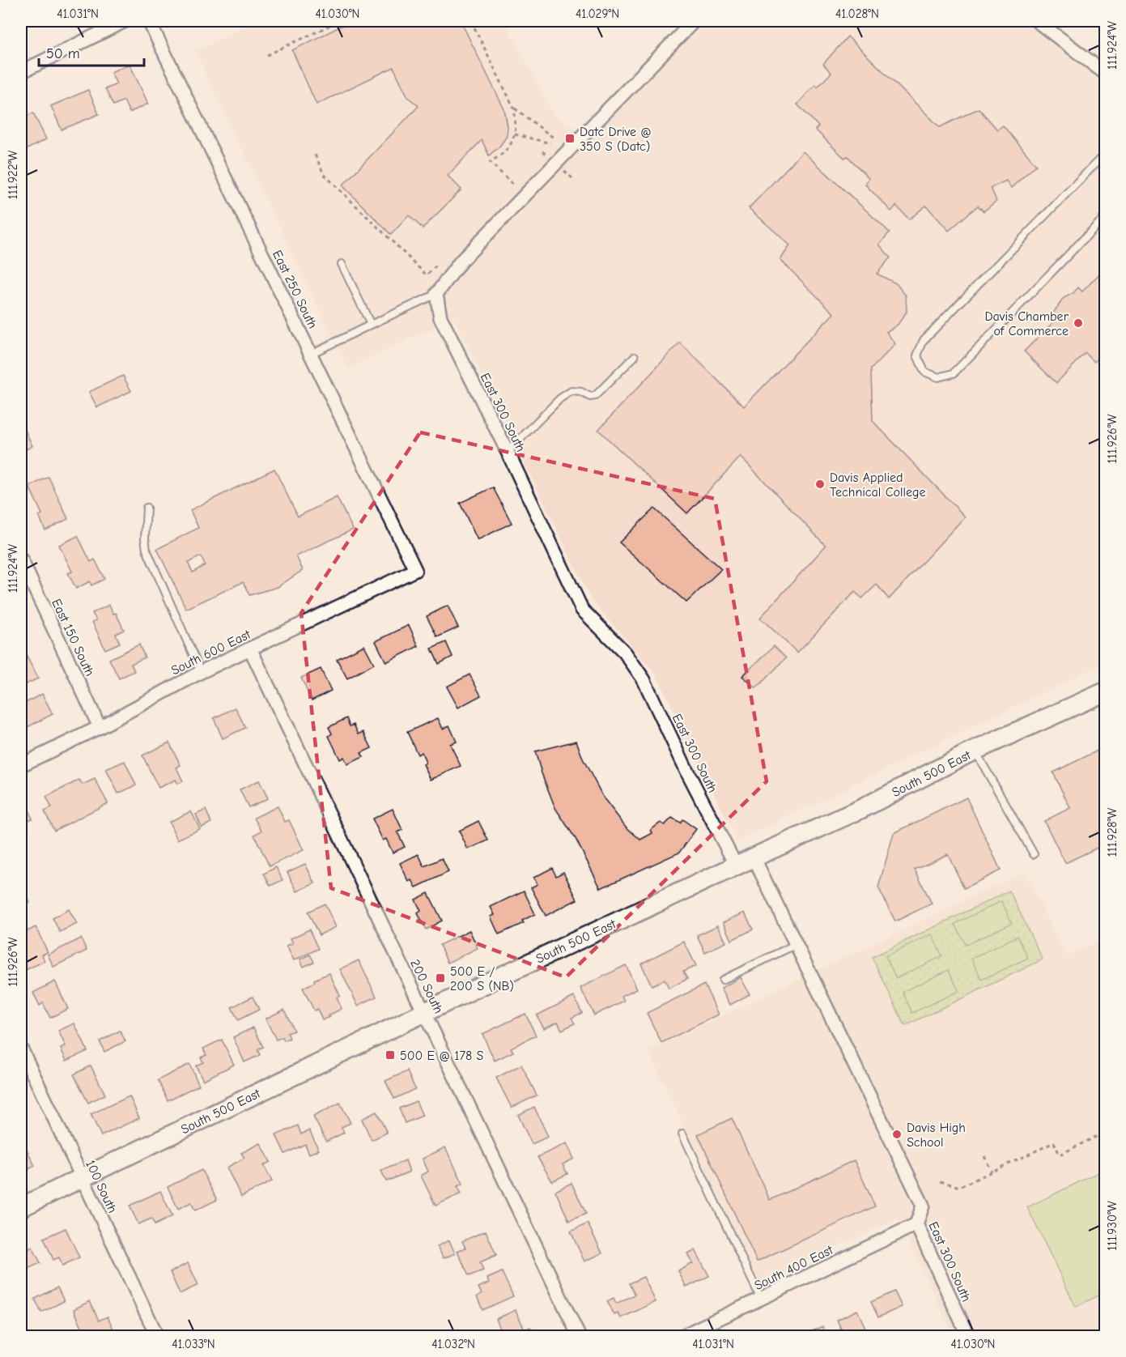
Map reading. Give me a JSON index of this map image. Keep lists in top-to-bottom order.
{
  "streets": {
    "street": [
      "East 250 South",
      "East 300 South",
      "East 150 South",
      "South 600 East",
      "South 500 East",
      "200 South",
      "100 South",
      "South 400 East"
    ]
  },
  "crossings": [
    ["East 250 South", "South 600 East"],
    ["East 300 South", "South 500 East"],
    ["East 300 South", "South 400 East"],
    ["East 150 South", "South 600 East"],
    ["South 600 East", "200 South"],
    ["South 500 East", "200 South"],
    ["South 500 East", "100 South"]
  ],
  "places": {
    "transit": ["Datc Drive @ 350 S (Datc)", "500 E / 200 S (NB)", "500 E @ 178 S"],
    "other": ["Davis Chamber of Commerce", "Davis Applied Technical College", "Davis High School"]
  },
  "scale_bar": "50 m",
  "coordinates": [
    "41.031°N",
    "41.030°N",
    "41.029°N",
    "41.028°N",
    "111.924°W",
    "111.922°W",
    "111.926°W",
    "111.928°W",
    "111.930°W",
    "41.033°N",
    "41.032°N"
  ]
}
